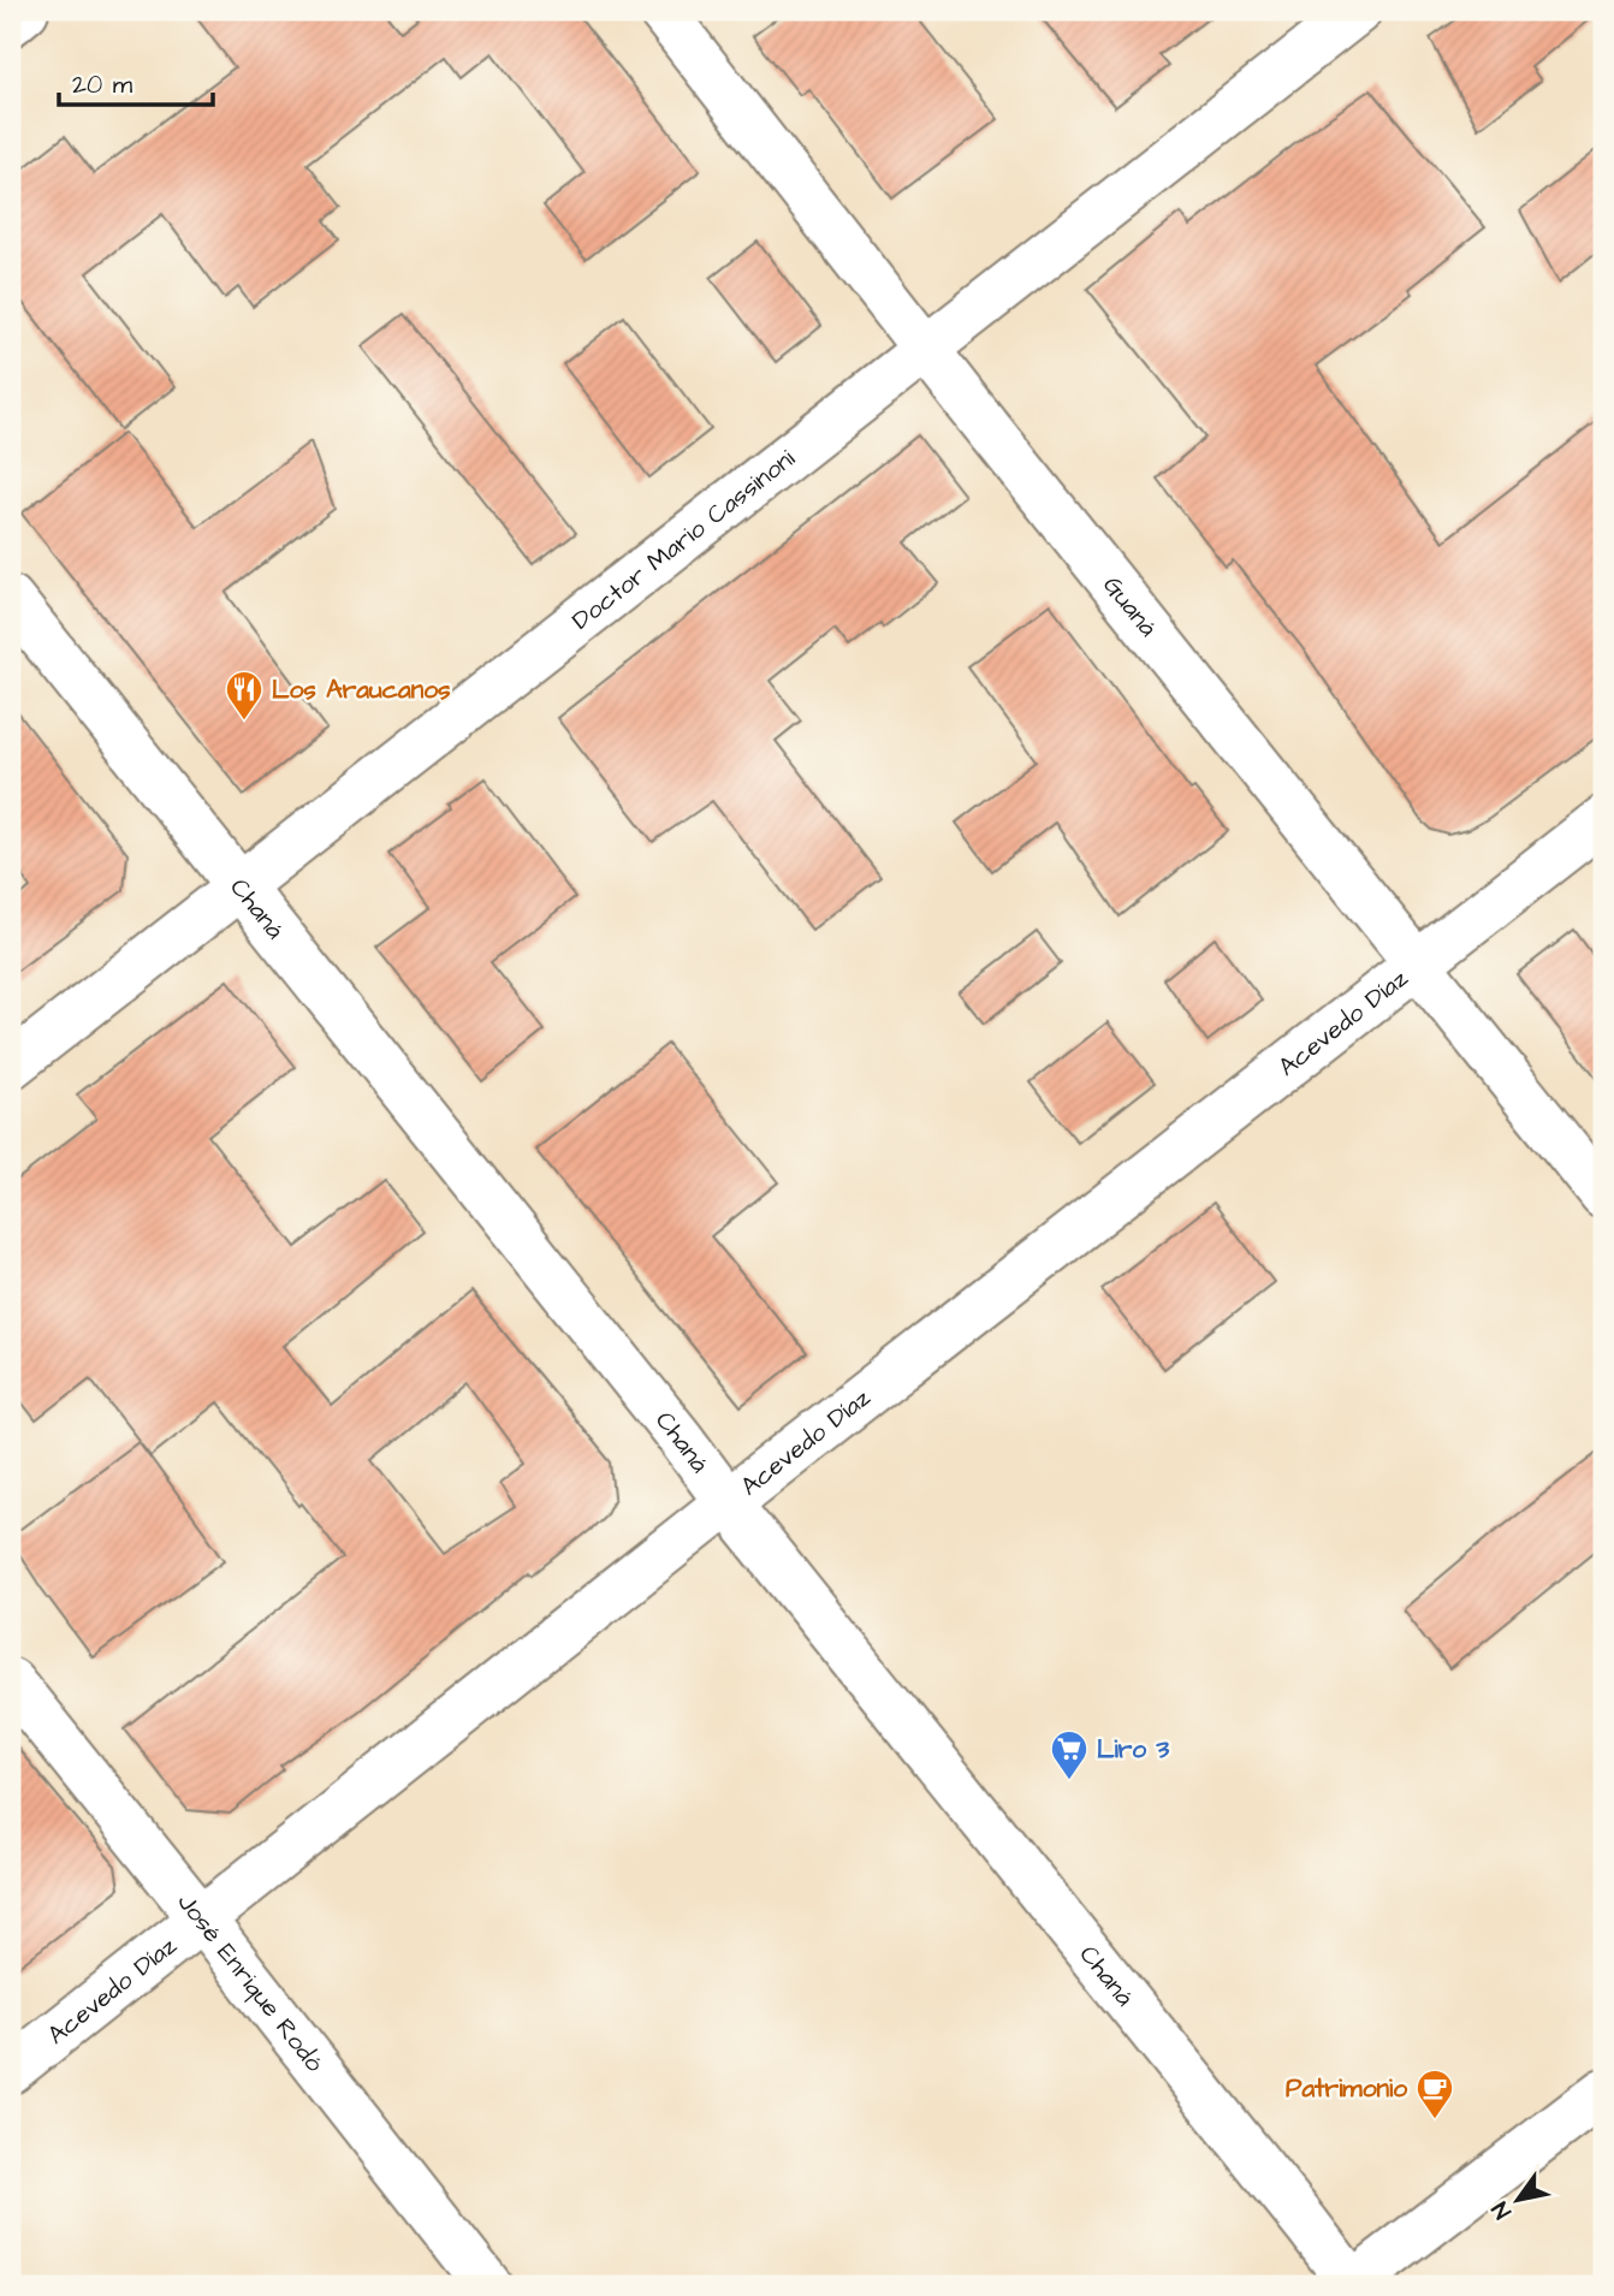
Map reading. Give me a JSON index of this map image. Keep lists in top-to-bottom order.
{
  "streets": {
    "street": [
      "Doctor Mario Cassinoni",
      "Guaná",
      "Chaná",
      "Acevedo Díaz",
      "José Enrique Rodó"
    ]
  },
  "crossings": [
    ["Doctor Mario Cassinoni", "Guaná"],
    ["Doctor Mario Cassinoni", "Chaná"],
    ["Guaná", "Acevedo Díaz"],
    ["Chaná", "Acevedo Díaz"],
    ["Acevedo Díaz", "José Enrique Rodó"]
  ],
  "places": {
    "restaurant": ["Los Araucanos"],
    "supermarket": ["Liro 3"],
    "cafe": ["Patrimonio"]
  },
  "scale_bar": "20 m",
  "north": "bottom left"
}
